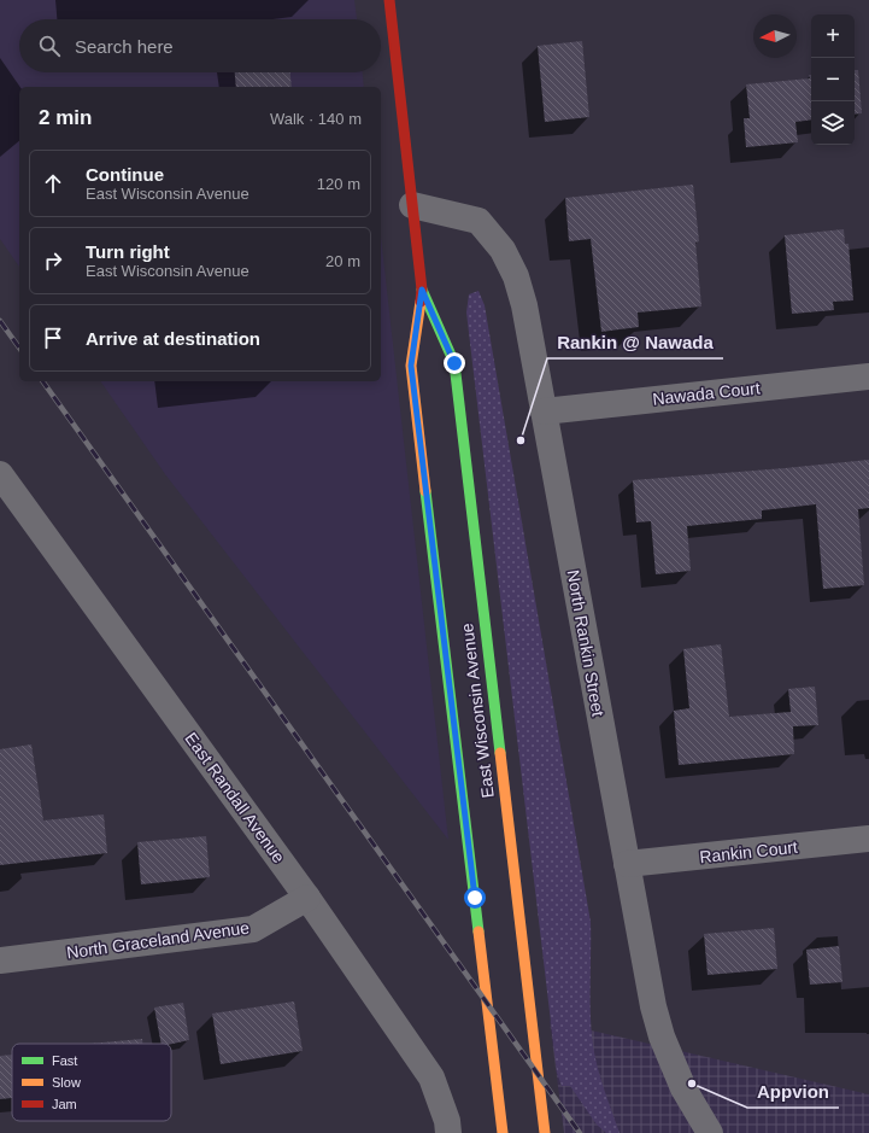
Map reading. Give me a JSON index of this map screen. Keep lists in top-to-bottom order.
{
  "streets": {
    "main road": ["East Wisconsin Avenue"],
    "street": [
      "Nawada Court",
      "North Rankin Street",
      "East Randall Avenue",
      "Rankin Court",
      "North Graceland Avenue"
    ]
  },
  "crossings": [
    ["Nawada Court", "North Rankin Street"],
    ["North Rankin Street", "East Wisconsin Avenue"],
    ["North Rankin Street", "Rankin Court"],
    ["East Randall Avenue", "North Graceland Avenue"]
  ],
  "places": ["Rankin @ Nawada", "Appvion"],
  "legend": ["Fast", "Slow", "Jam"],
  "north": "left",
  "page": {
    "map_buttons": ["+", "−"],
    "search": "Search here",
    "heading": ["2 min", "Walk · 140 m"],
    "list": [
      ["Continue", "East Wisconsin Avenue", "120 m"],
      ["Turn right", "East Wisconsin Avenue", "20 m"],
      "Arrive at destination"
    ]
  }
}
